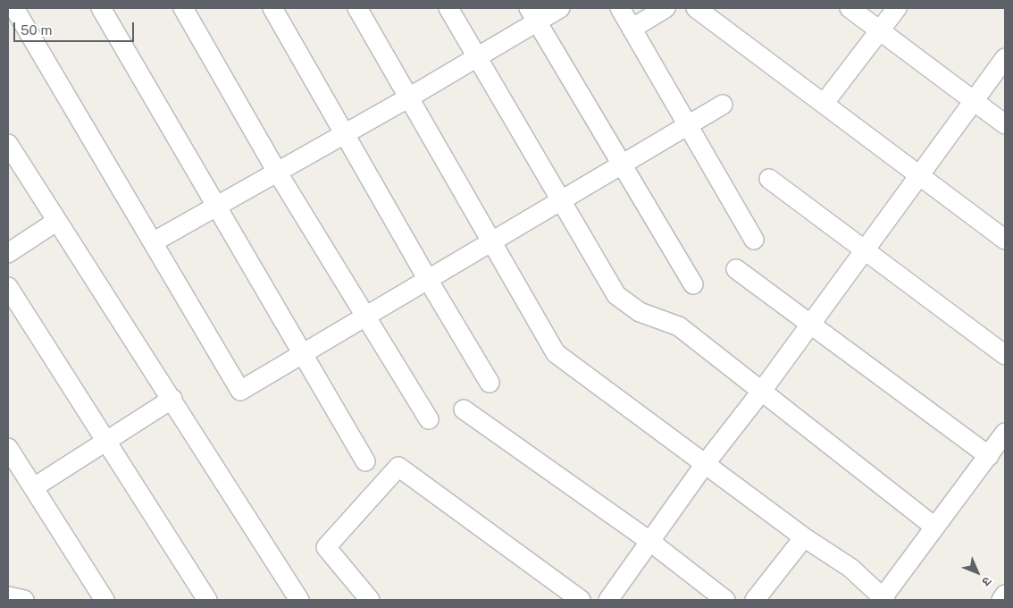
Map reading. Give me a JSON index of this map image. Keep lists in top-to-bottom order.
{
  "scale_bar": "50 m",
  "north": "bottom right"
}
